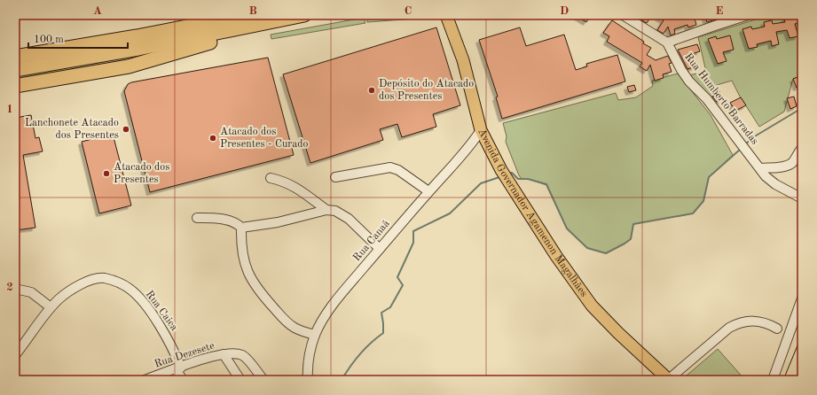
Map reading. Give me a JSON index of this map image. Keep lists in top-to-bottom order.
{
  "streets": {
    "main road": ["Avenida Governador Agamenon Magalhães"],
    "street": [
      "Rua Humberto Barradas",
      "Rua Canaã",
      "Rua Caica",
      "Rua Dezesete"
    ]
  },
  "crossings": [
    ["Avenida Governador Agamenon Magalhães", "Rua Canaã"],
    ["Rua Caica", "Rua Dezesete"]
  ],
  "places": [
    "Depósito do Atacado dos Presentes",
    "Lanchonete Atacado dos Presentes",
    "Atacado dos Presentes - Curado",
    "Atacado dos Presentes"
  ],
  "scale_bar": "100 m",
  "grid": {
    "columns": [
      "A",
      "B",
      "C",
      "D",
      "E"
    ],
    "rows": ["1", "2"]
  }
}
